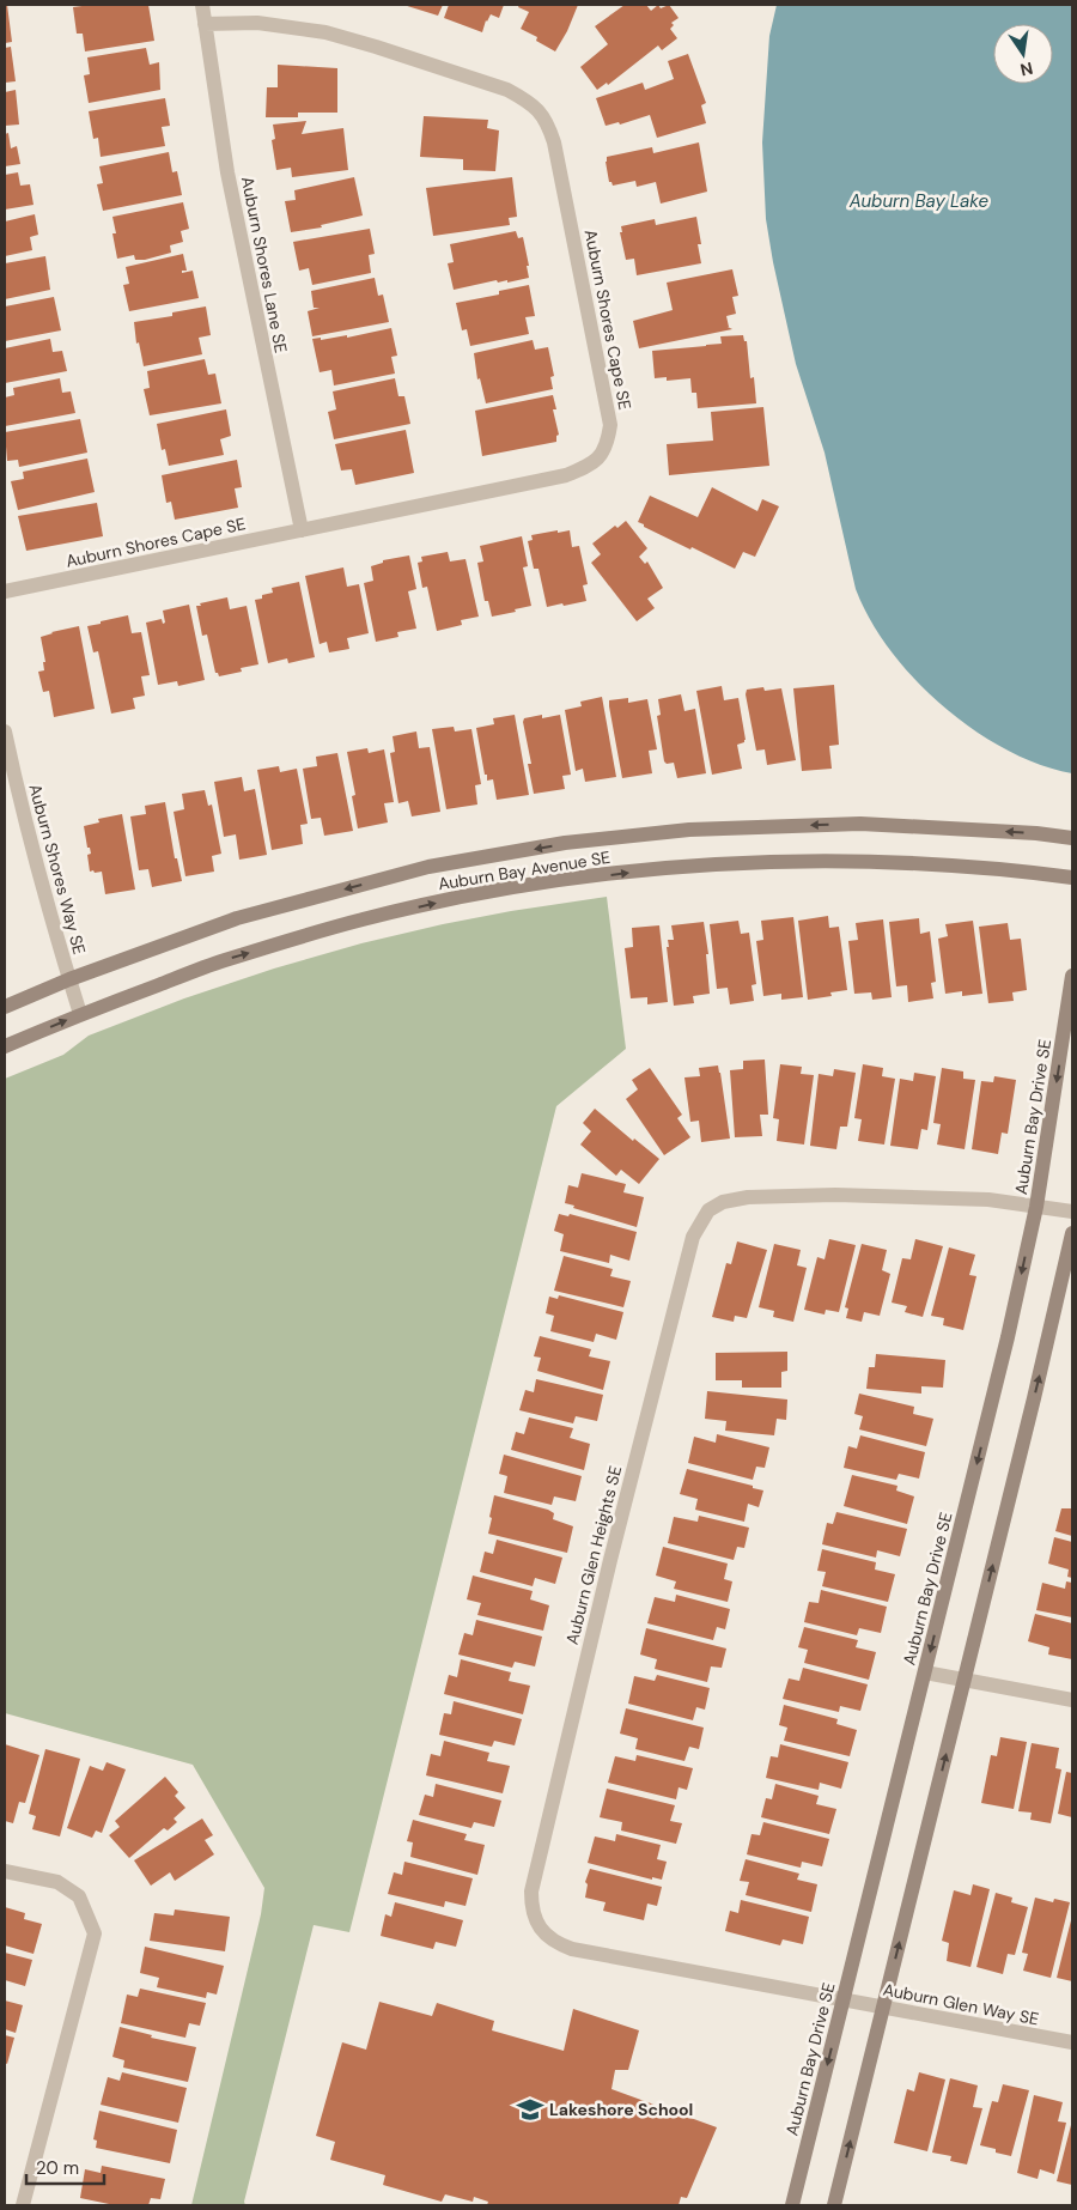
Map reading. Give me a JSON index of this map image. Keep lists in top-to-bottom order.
{
  "streets": {
    "street": [
      "Auburn Shores Lane SE",
      "Auburn Shores Cape SE",
      "Auburn Shores Way SE",
      "Auburn Bay Avenue SE",
      "Auburn Bay Drive SE",
      "Auburn Glen Heights SE",
      "Auburn Glen Way SE"
    ]
  },
  "crossings": [
    ["Auburn Shores Lane SE", "Auburn Shores Cape SE"],
    ["Auburn Shores Way SE", "Auburn Bay Avenue SE"],
    ["Auburn Bay Drive SE", "Auburn Glen Heights SE"],
    ["Auburn Bay Drive SE", "Auburn Glen Way SE"],
    ["Auburn Glen Heights SE", "Auburn Glen Way SE"]
  ],
  "water": ["Auburn Bay Lake"],
  "places": {
    "school or university": ["Lakeshore School"]
  },
  "scale_bar": "20 m",
  "north": "bottom"
}
